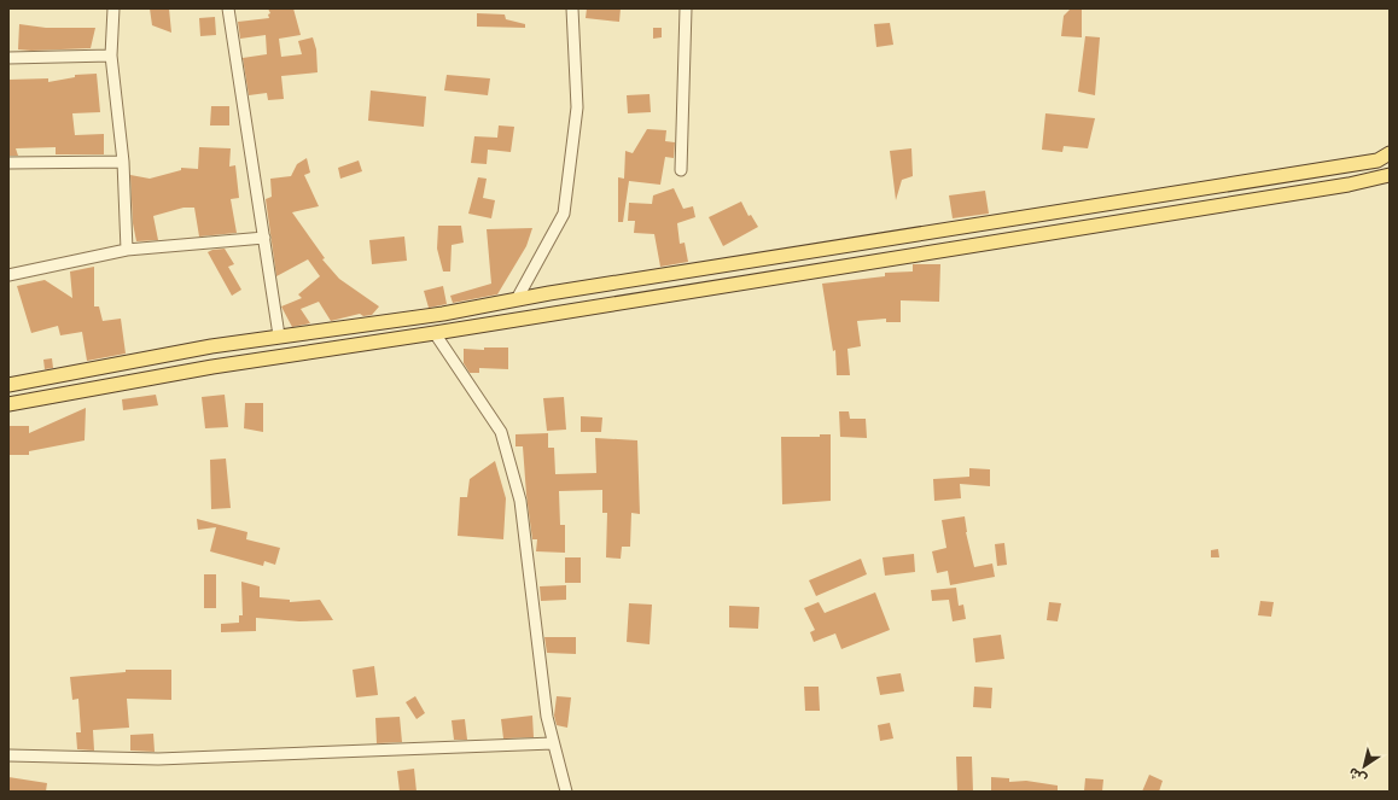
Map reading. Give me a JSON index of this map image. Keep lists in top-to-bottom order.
{
  "north": "bottom left"
}
